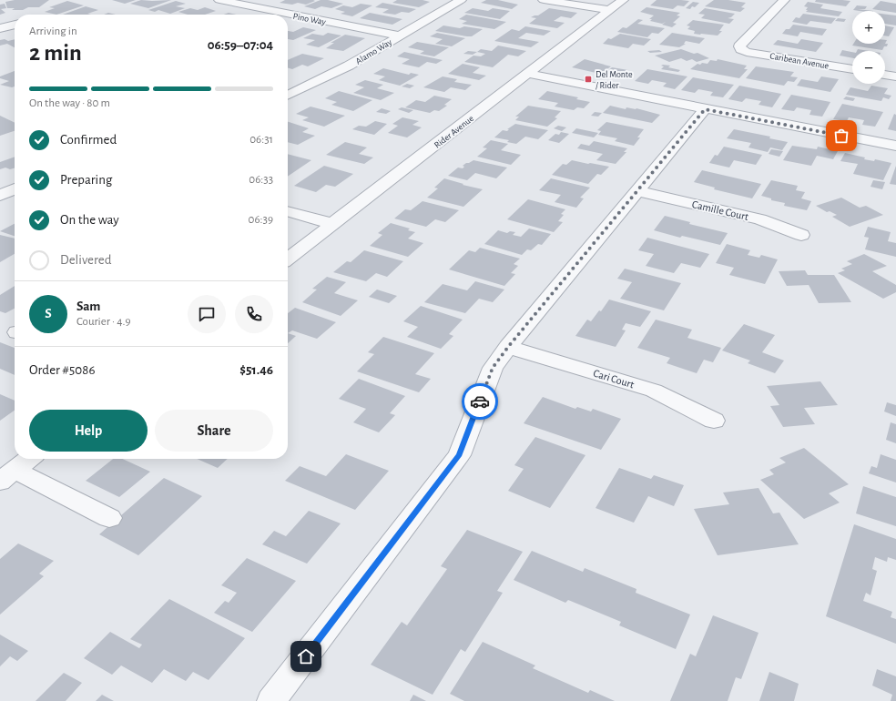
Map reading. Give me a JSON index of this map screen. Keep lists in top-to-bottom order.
{
  "streets": {
    "street": [
      "Pino Way",
      "Alamo Way",
      "Caribean Avenue",
      "Rider Avenue",
      "Camille Court",
      "Cari Court"
    ]
  },
  "crossings": [
    ["Pino Way", "Alamo Way"]
  ],
  "places": {
    "transit": ["Del Monte / Rider"]
  },
  "page": {
    "map_buttons": ["+", "−"],
    "heading": ["2 min", "Arriving in", "06:59–07:04"],
    "panel": [
      "Sam",
      "Courier · 4.9",
      "Order #5086",
      "$51.46"
    ],
    "bar": "On the way · 80 m",
    "list": [
      ["Confirmed", "06:31"],
      ["Preparing", "06:33"],
      ["On the way", "06:39"],
      "Delivered"
    ],
    "round": "S",
    "buttons": ["Help", "Share"]
  }
}
